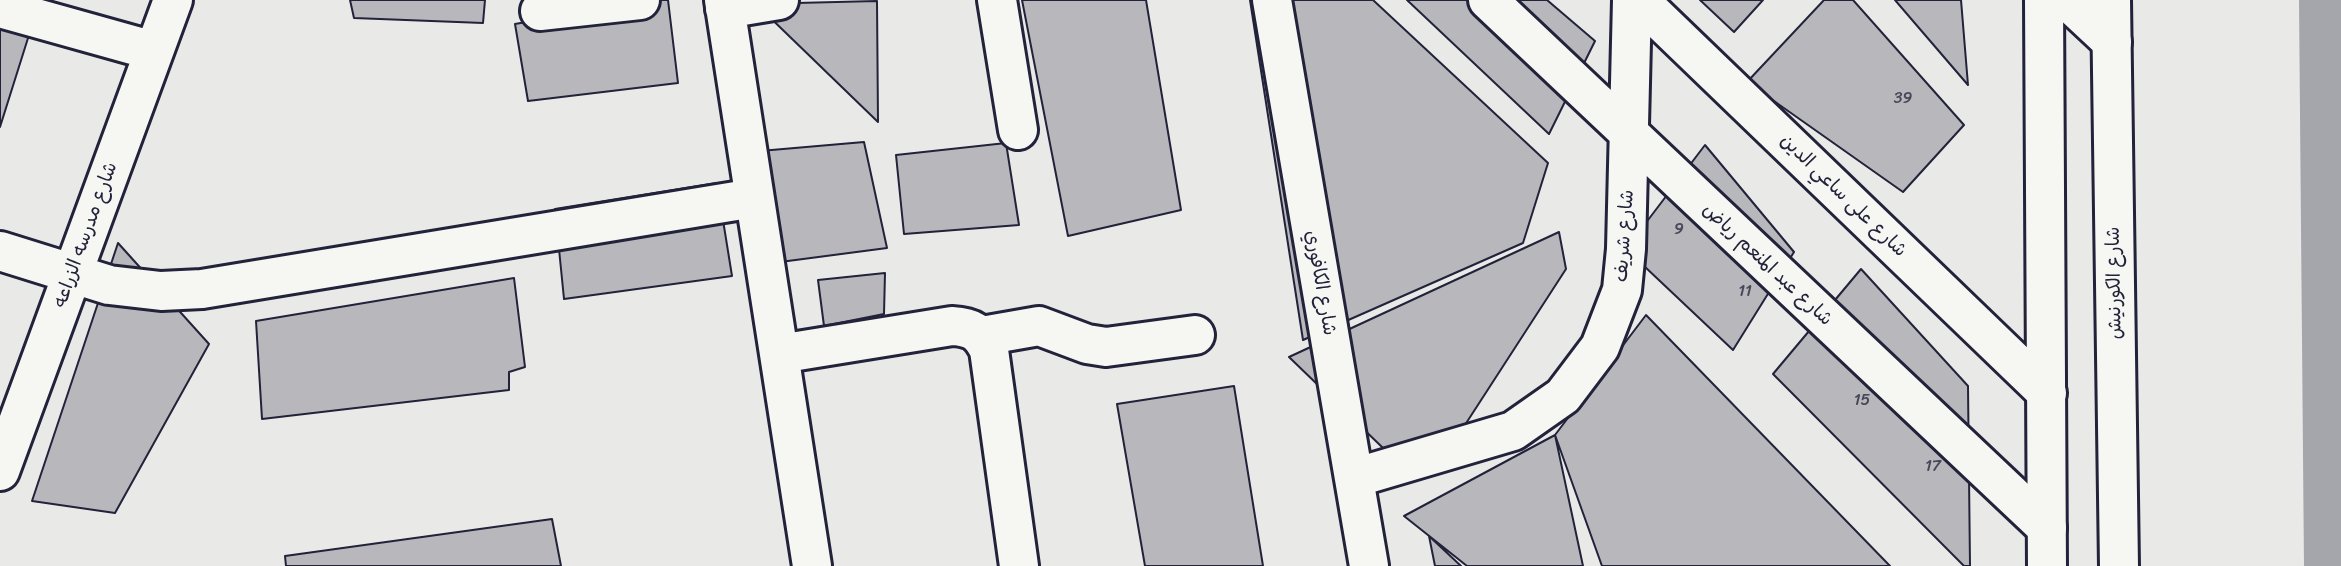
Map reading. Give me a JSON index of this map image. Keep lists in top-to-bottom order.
{
  "streets": {
    "street": [
      "شارع على ساعي الدين",
      "شارع مدرسه الزراعه",
      "شارع شريف",
      "شارع عبد المنعم رياض",
      "شارع الكافوري",
      "شارع الكورنيش"
    ]
  },
  "crossings": [
    ["شارع شريف", "شارع عبد المنعم رياض"],
    ["شارع شريف", "شارع الكافوري"]
  ],
  "house_numbers": [
    "39",
    "9",
    "11",
    "15",
    "17"
  ]
}
